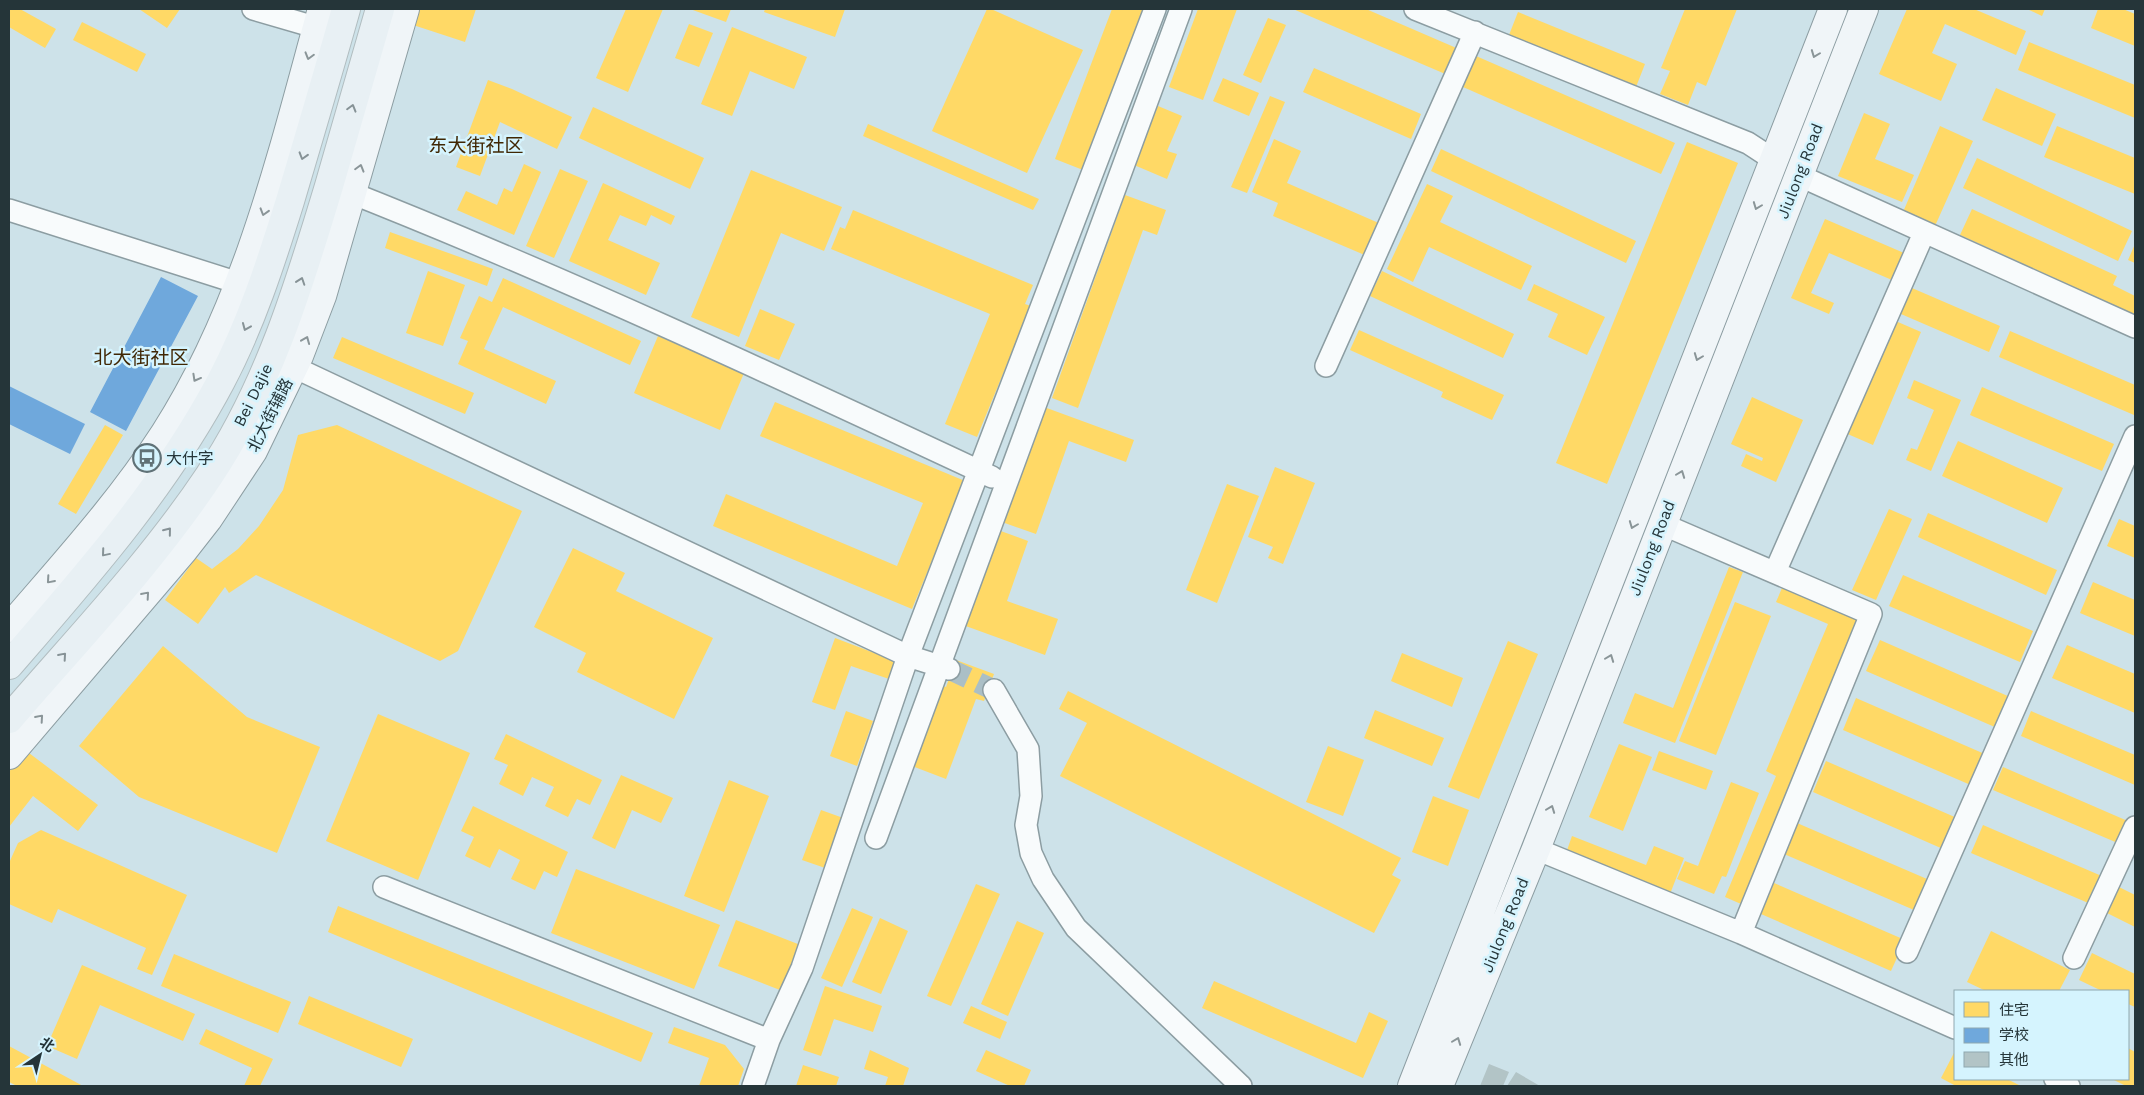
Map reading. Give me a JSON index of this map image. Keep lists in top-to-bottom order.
{
  "streets": {
    "main road": ["Jiulong Road", "Bei Dajie", "北大街辅路"]
  },
  "crossings": [
    ["Bei Dajie", "北大街辅路"]
  ],
  "districts": ["东大街社区", "北大街社区"],
  "places": {
    "bus stop": ["大什字"]
  },
  "legend": ["住宅", "学校", "其他"],
  "north": "top right"
}
